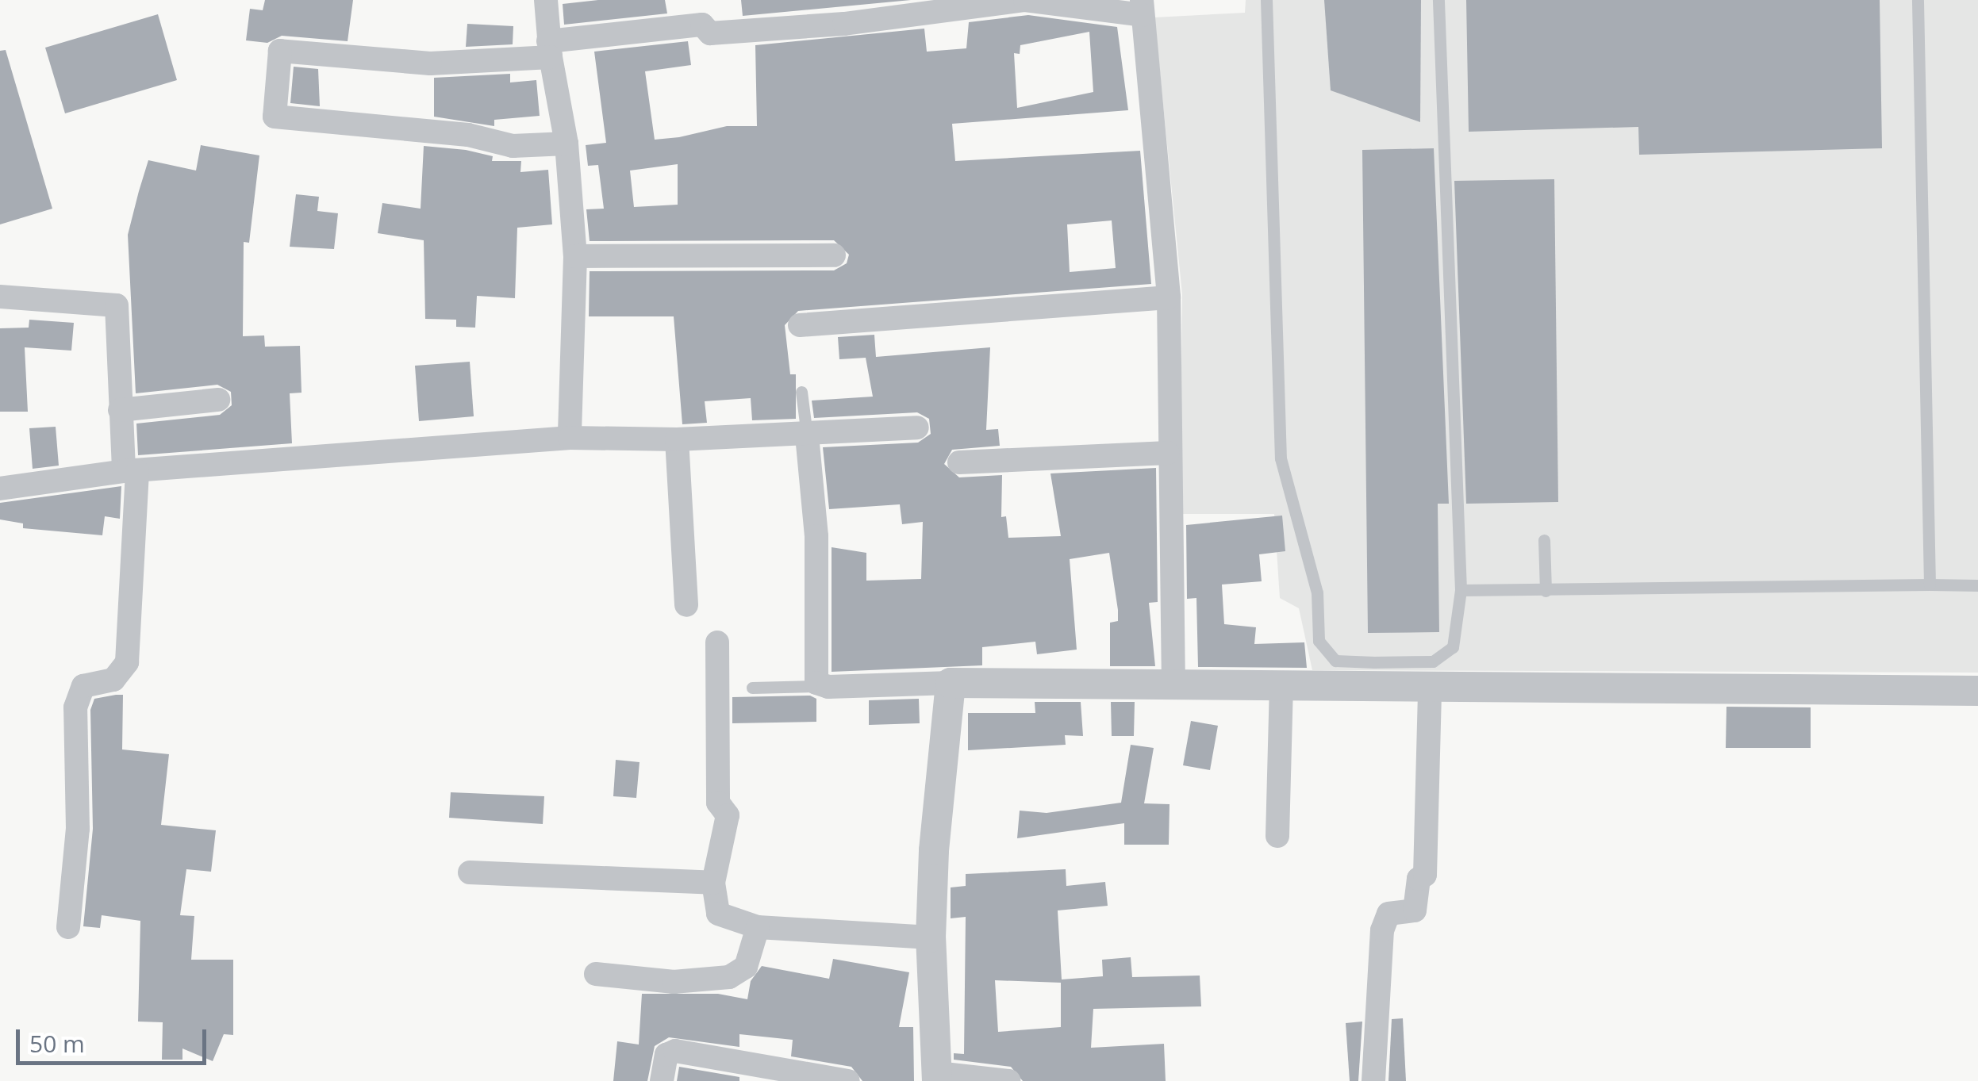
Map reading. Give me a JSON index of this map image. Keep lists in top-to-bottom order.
{
  "scale_bar": "50 m"
}
